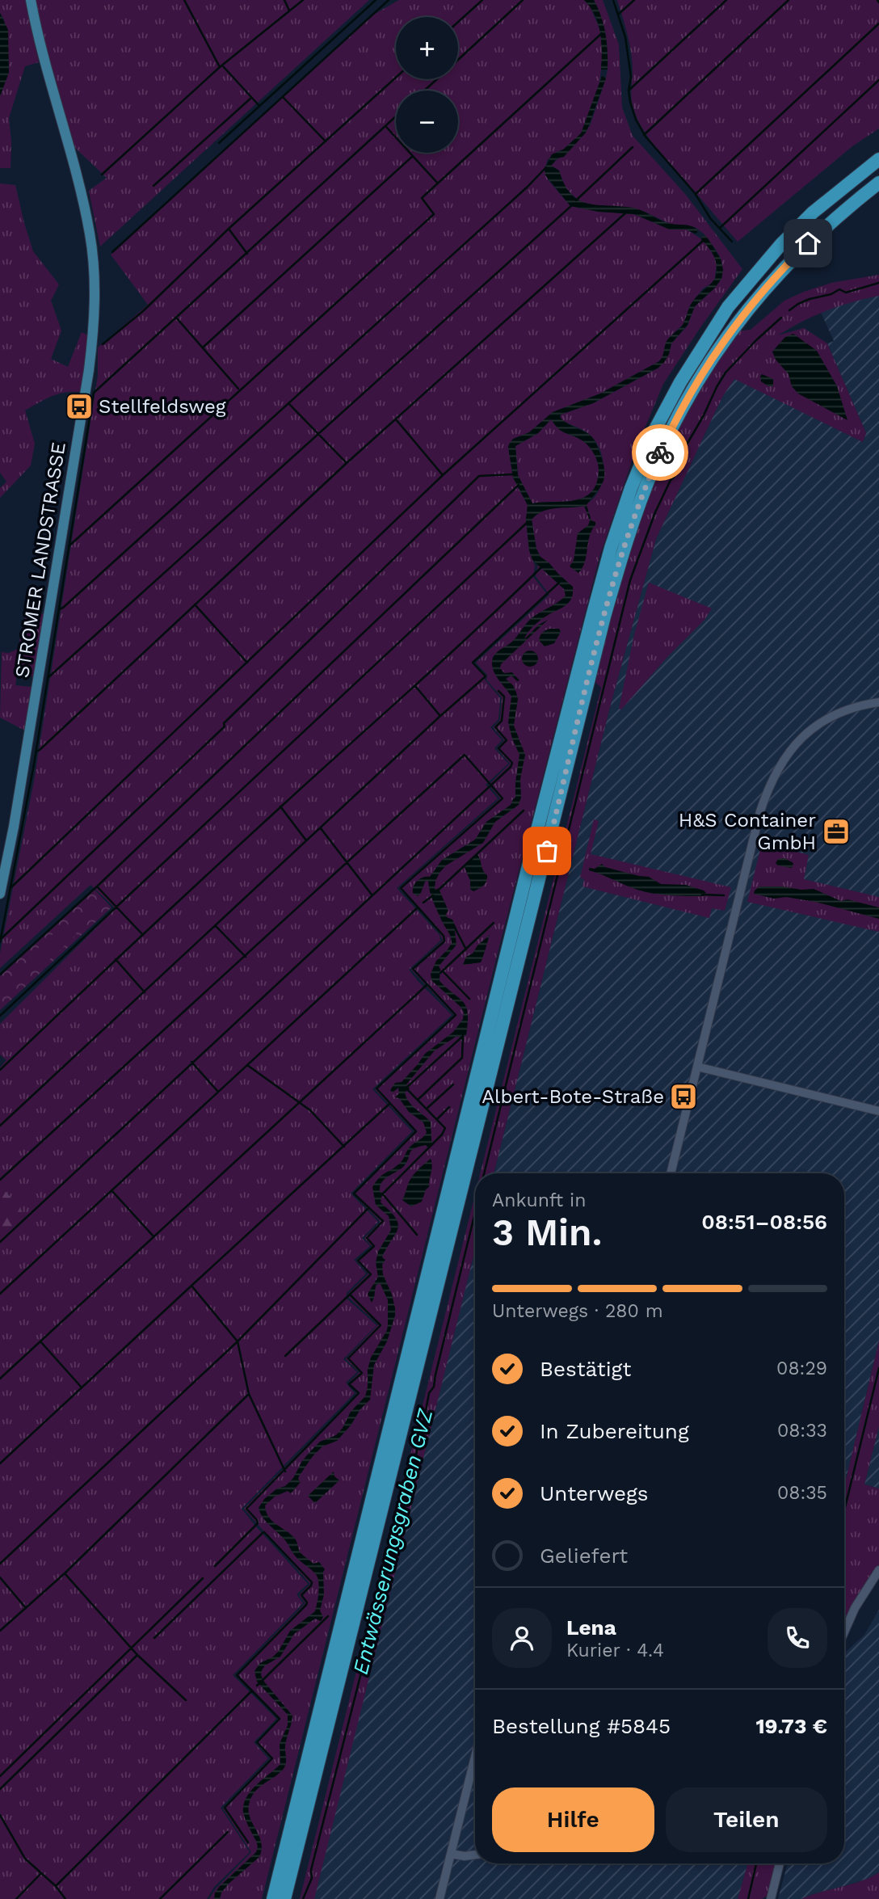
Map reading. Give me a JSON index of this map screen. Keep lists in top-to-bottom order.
{
  "streets": {
    "main road": ["STROMER LANDSTRASSE"]
  },
  "water": ["Entwässerungsgraben GVZ"],
  "places": {
    "bus stop": ["Stellfeldsweg", "Albert-Bote-Straße"],
    "office": ["H&S Container GmbH"]
  },
  "page": {
    "map_buttons": ["+", "−"],
    "heading": ["3 Min.", "Ankunft in", "08:51–08:56"],
    "panel": [
      "Lena",
      "Kurier · 4.4",
      "Bestellung #5845",
      "19.73 €"
    ],
    "bar": "Unterwegs · 280 m",
    "list": [
      ["Bestätigt", "08:29"],
      ["In Zubereitung", "08:33"],
      ["Unterwegs", "08:35"],
      "Geliefert"
    ],
    "buttons": ["Hilfe", "Teilen"]
  }
}
